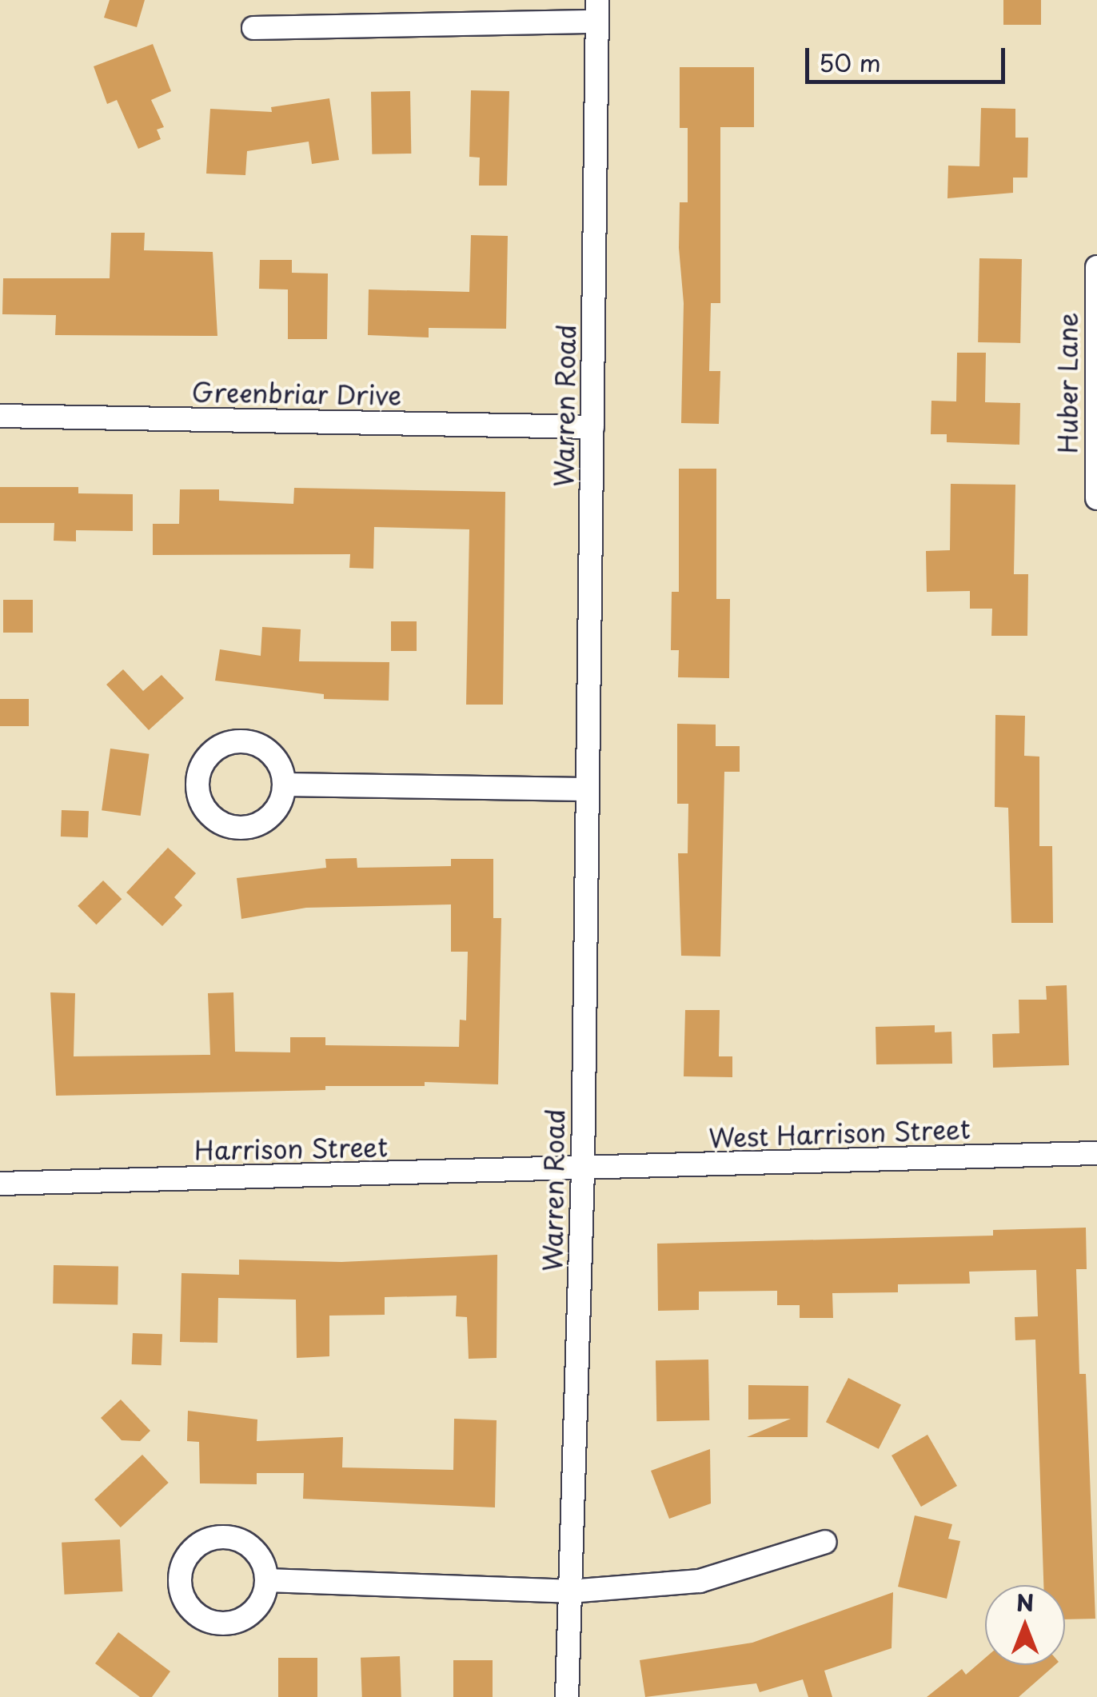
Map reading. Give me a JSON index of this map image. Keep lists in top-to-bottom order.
{
  "streets": {
    "street": [
      "Huber Lane",
      "Greenbriar Drive",
      "Warren Road",
      "West Harrison Street",
      "Harrison Street"
    ]
  },
  "crossings": [
    ["Greenbriar Drive", "Warren Road"],
    ["Warren Road", "West Harrison Street"],
    ["Warren Road", "Harrison Street"],
    ["West Harrison Street", "Harrison Street"]
  ],
  "scale_bar": "50 m",
  "north": "top"
}
